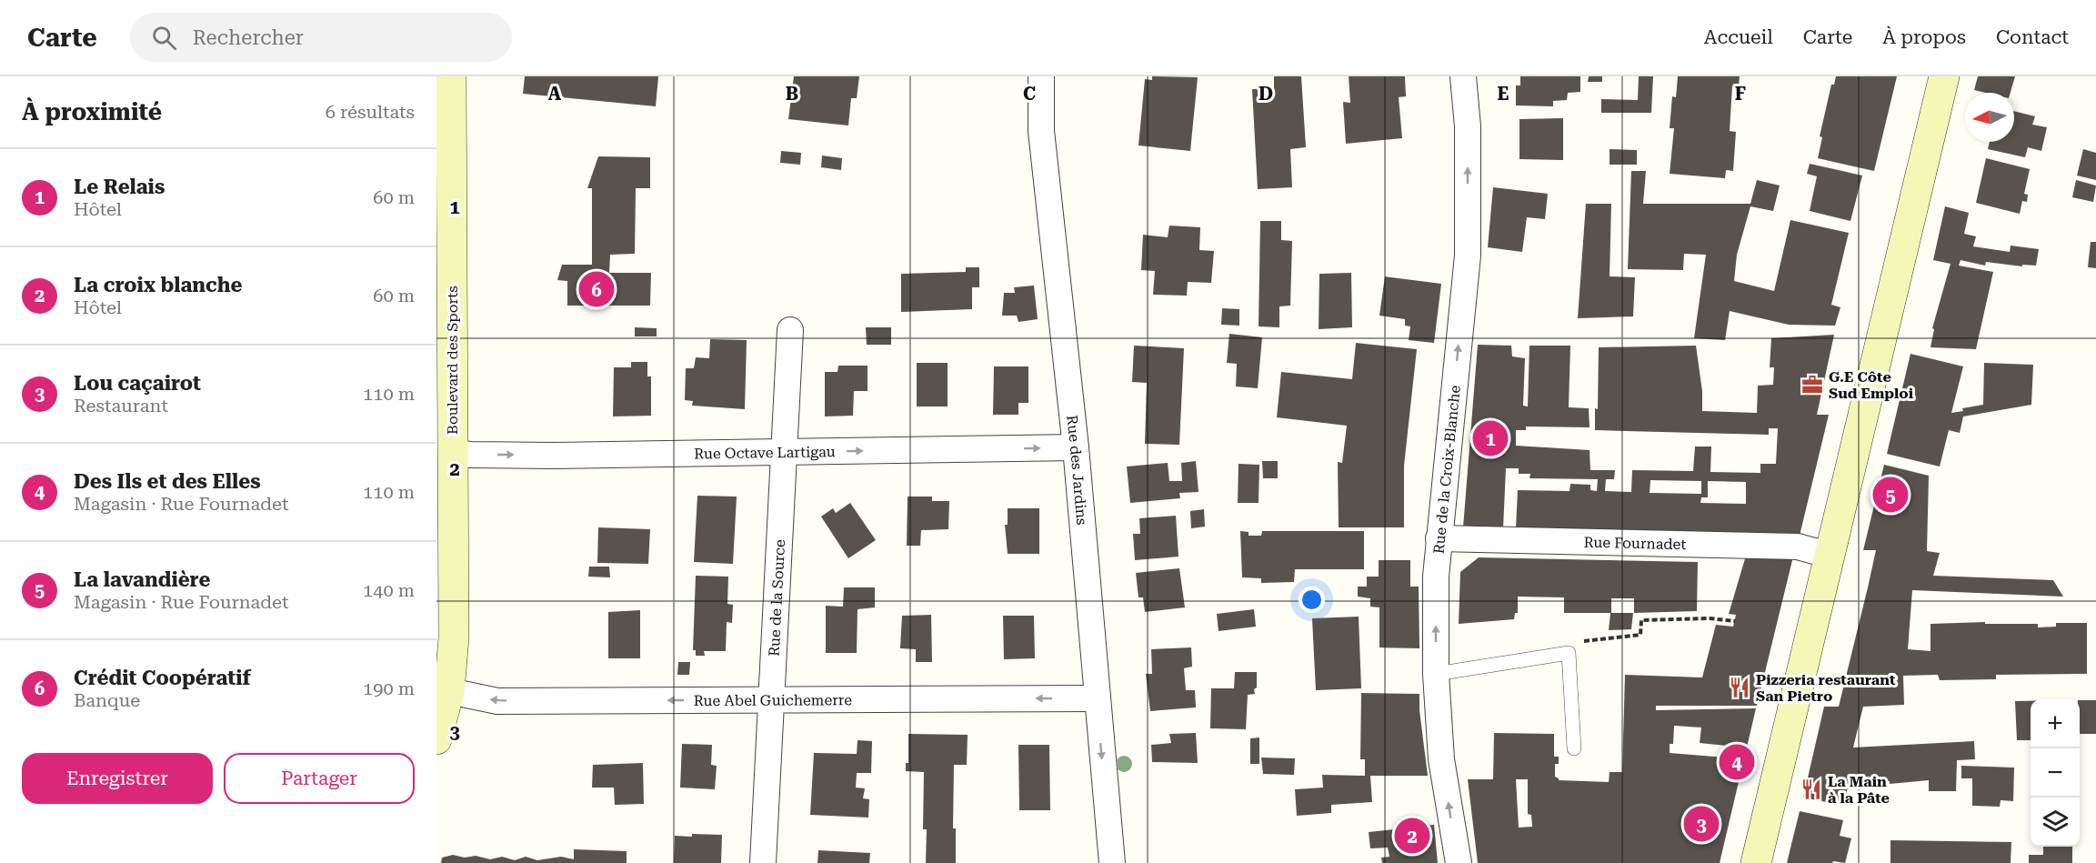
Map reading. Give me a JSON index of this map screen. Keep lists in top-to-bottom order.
{
  "streets": {
    "main road": ["Boulevard des Sports"],
    "street": [
      "Rue Octave Lartigau",
      "Rue des Jardins",
      "Rue de la Croix-Blanche",
      "Rue Fournadet",
      "Rue de la Source",
      "Rue Abel Guichemerre"
    ]
  },
  "crossings": [
    ["Boulevard des Sports", "Rue Octave Lartigau"],
    ["Boulevard des Sports", "Rue Abel Guichemerre"],
    ["Rue Octave Lartigau", "Rue des Jardins"],
    ["Rue Octave Lartigau", "Rue de la Source"],
    ["Rue des Jardins", "Rue Abel Guichemerre"],
    ["Rue de la Croix-Blanche", "Rue Fournadet"],
    ["Rue de la Source", "Rue Abel Guichemerre"]
  ],
  "one_way": ["Rue Octave Lartigau", "Rue de la Croix-Blanche", "Rue Abel Guichemerre"],
  "places": {
    "office": ["G.E Côte Sud Emploi"],
    "restaurant": ["Pizzeria restaurant San Pietro", "La Main à la Pâte"]
  },
  "north": "left",
  "page": {
    "header": "Carte",
    "search": "Rechercher",
    "nav": [
      "Accueil",
      "Carte",
      "À propos",
      "Contact"
    ],
    "heading": ["À proximité", "6 résultats"],
    "list": [
      {
        "mark": "1",
        "name": "Le Relais",
        "note": "Hôtel",
        "value": "60 m"
      },
      {
        "mark": "2",
        "name": "La croix blanche",
        "note": "Hôtel",
        "value": "60 m"
      },
      {
        "mark": "3",
        "name": "Lou caçairot",
        "note": "Restaurant",
        "value": "110 m"
      },
      {
        "mark": "4",
        "name": "Des Ils et des Elles",
        "note": "Magasin · Rue Fournadet",
        "value": "110 m"
      },
      {
        "mark": "5",
        "name": "La lavandière",
        "note": "Magasin · Rue Fournadet",
        "value": "140 m"
      },
      {
        "mark": "6",
        "name": "Crédit Coopératif",
        "note": "Banque",
        "value": "190 m"
      }
    ],
    "pins": [
      "6",
      "1",
      "5",
      "4",
      "3",
      "2"
    ],
    "map_buttons": ["+", "−"],
    "buttons": ["Enregistrer", "Partager"]
  },
  "grid": {
    "columns": [
      "A",
      "B",
      "C",
      "D",
      "E",
      "F"
    ],
    "rows": ["1", "2", "3"]
  }
}
